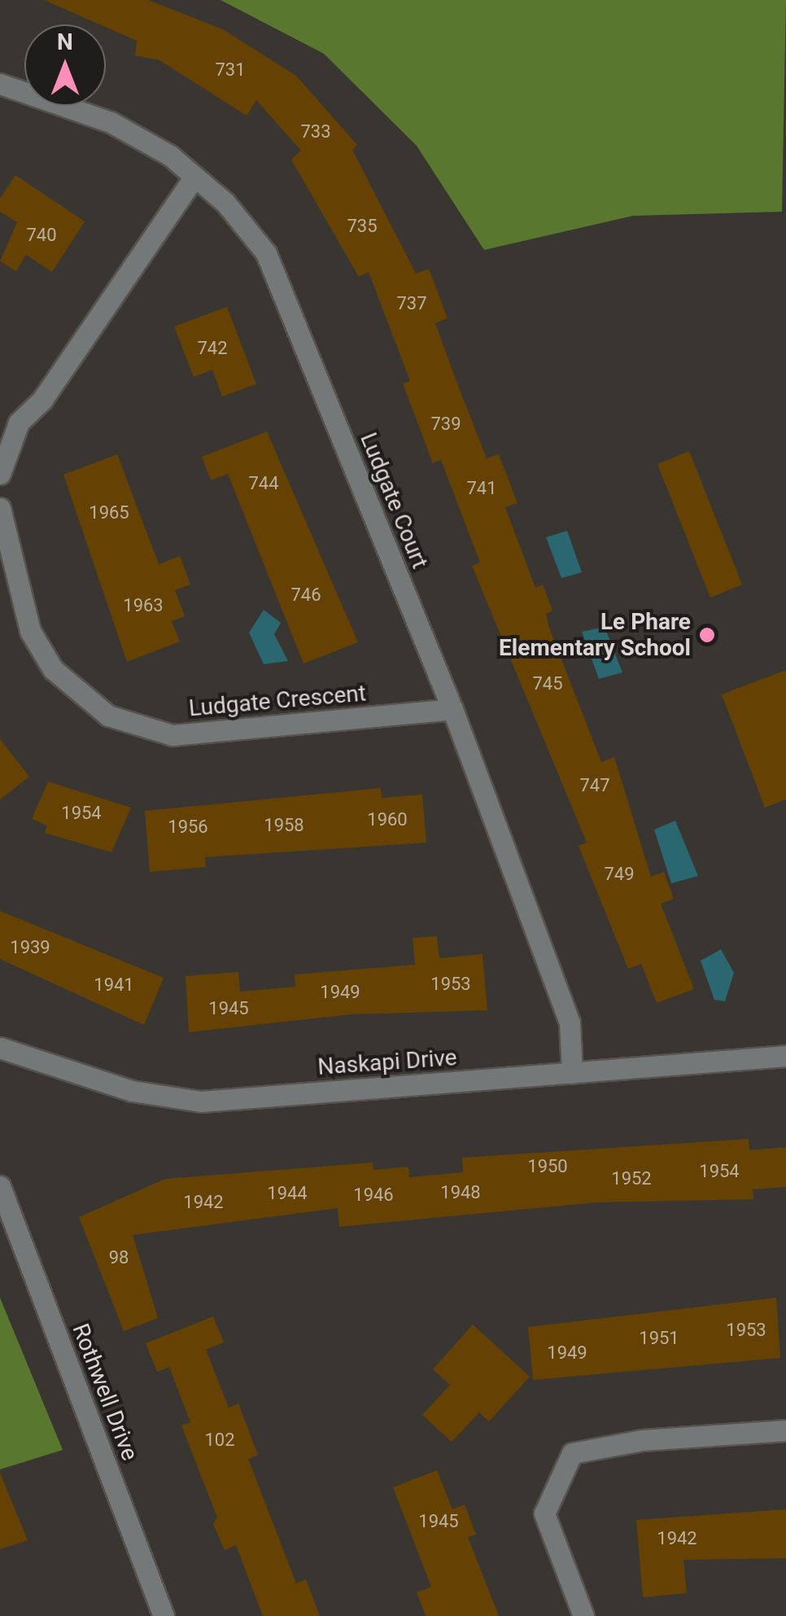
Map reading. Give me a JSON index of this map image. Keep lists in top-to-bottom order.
{
  "streets": {
    "street": [
      "Ludgate Court",
      "Ludgate Crescent",
      "Naskapi Drive",
      "Rothwell Drive"
    ]
  },
  "crossings": [
    ["Ludgate Court", "Ludgate Crescent"],
    ["Ludgate Court", "Naskapi Drive"]
  ],
  "places": ["Le Phare Elementary School"],
  "house_numbers": [
    "731",
    "733",
    "735",
    "740",
    "737",
    "742",
    "739",
    "744",
    "741",
    "1965",
    "746",
    "1963",
    "745",
    "747",
    "1954",
    "1960",
    "1958",
    "1956",
    "749",
    "1939",
    "1953",
    "1941",
    "1949",
    "1945",
    "1950",
    "1954",
    "1952",
    "1948",
    "1944",
    "1946",
    "1942",
    "98",
    "1953",
    "1951",
    "1949",
    "102",
    "1945",
    "1942"
  ],
  "north": "top"
}
